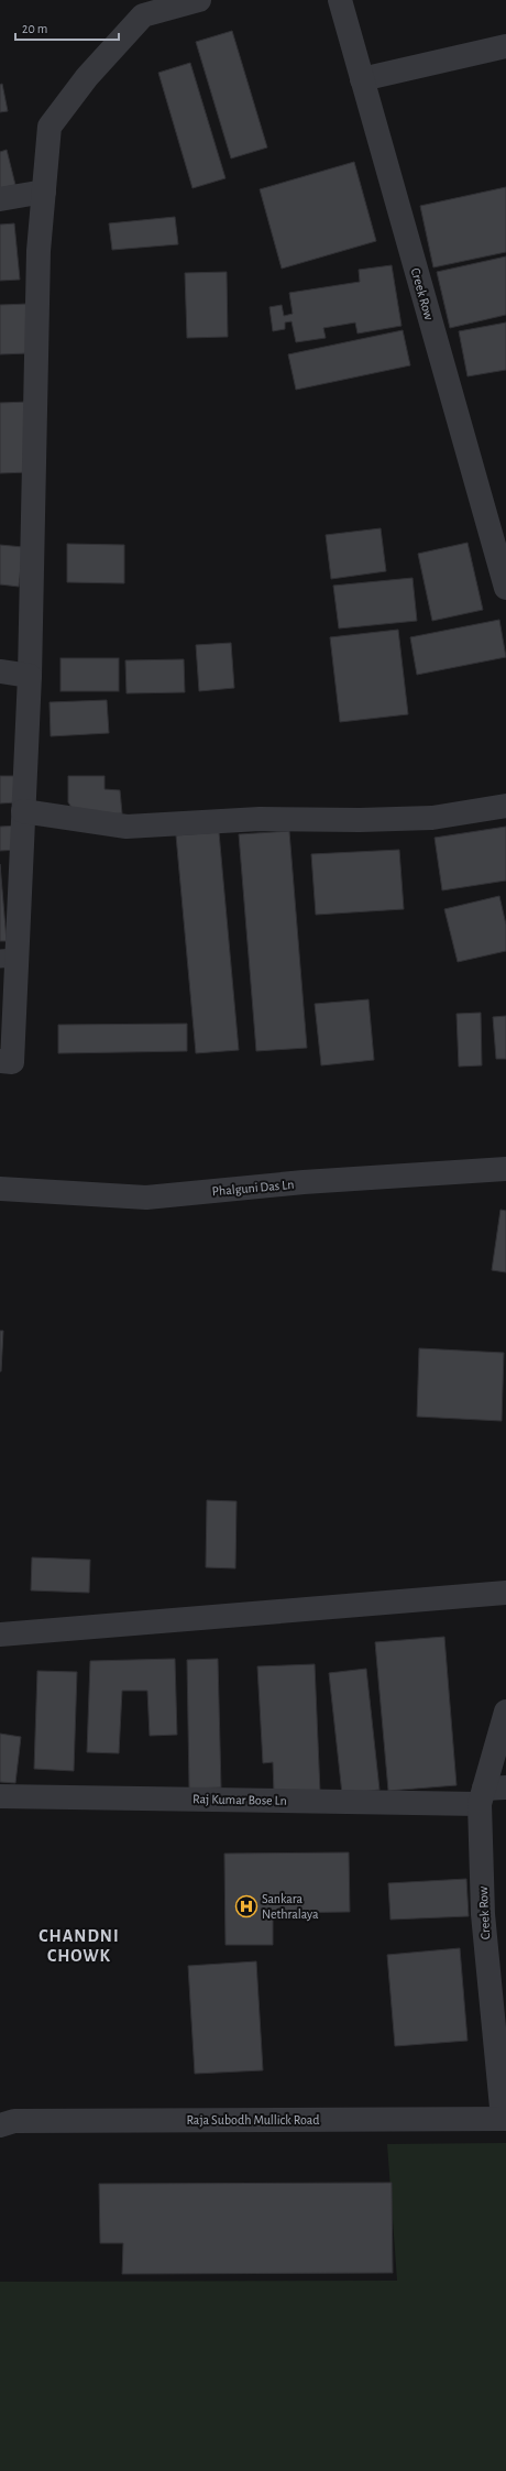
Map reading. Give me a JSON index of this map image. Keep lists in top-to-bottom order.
{
  "streets": {
    "street": [
      "Creek Row",
      "Phalguni Das Ln",
      "Raj Kumar Bose Ln",
      "Raja Subodh Mullick Road"
    ]
  },
  "crossings": [
    ["Creek Row", "Raj Kumar Bose Ln"],
    ["Creek Row", "Raja Subodh Mullick Road"]
  ],
  "districts": ["CHANDNI CHOWK"],
  "places": {
    "hospital": ["Sankara Nethralaya"]
  },
  "scale_bar": "20 m"
}
